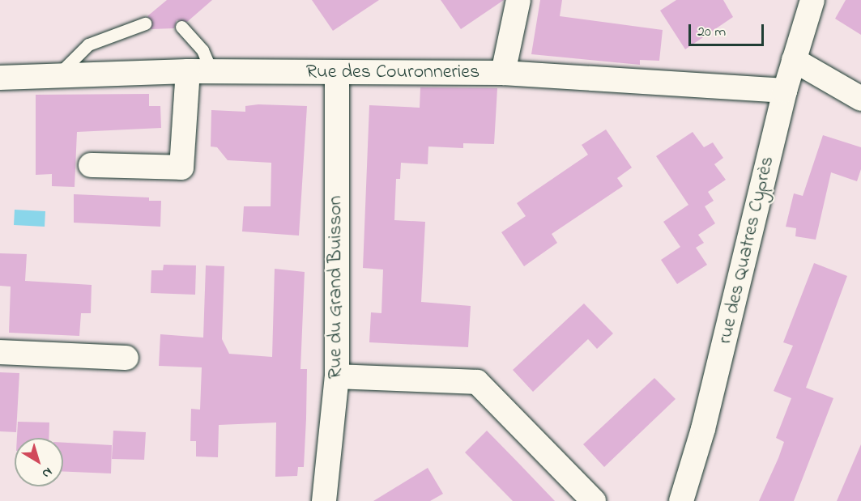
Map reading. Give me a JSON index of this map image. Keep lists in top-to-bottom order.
{
  "streets": {
    "street": ["Rue des Couronneries", "rue des Quatres Cyprès", "Rue du Grand Buisson"]
  },
  "crossings": [
    ["Rue des Couronneries", "rue des Quatres Cyprès"],
    ["Rue des Couronneries", "Rue du Grand Buisson"]
  ],
  "scale_bar": "20 m",
  "north": "bottom right"
}
